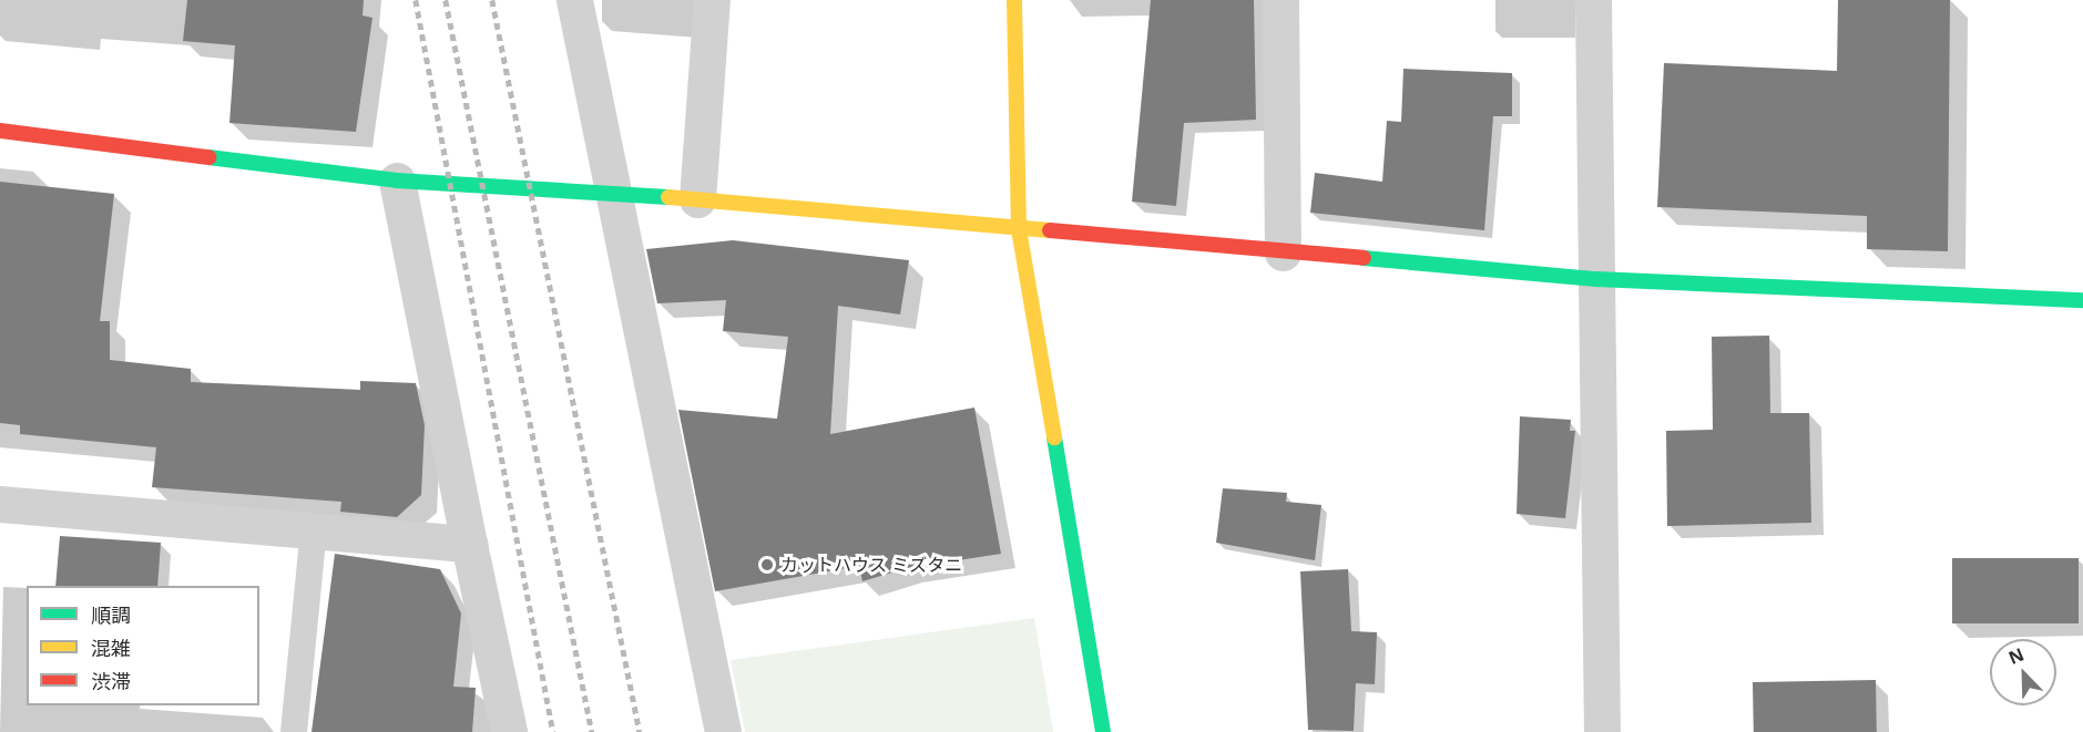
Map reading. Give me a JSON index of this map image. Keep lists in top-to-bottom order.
{
  "places": ["カットハウス ミズタニ"],
  "legend": ["順調", "混雑", "渋滞"],
  "north": "top left"
}
